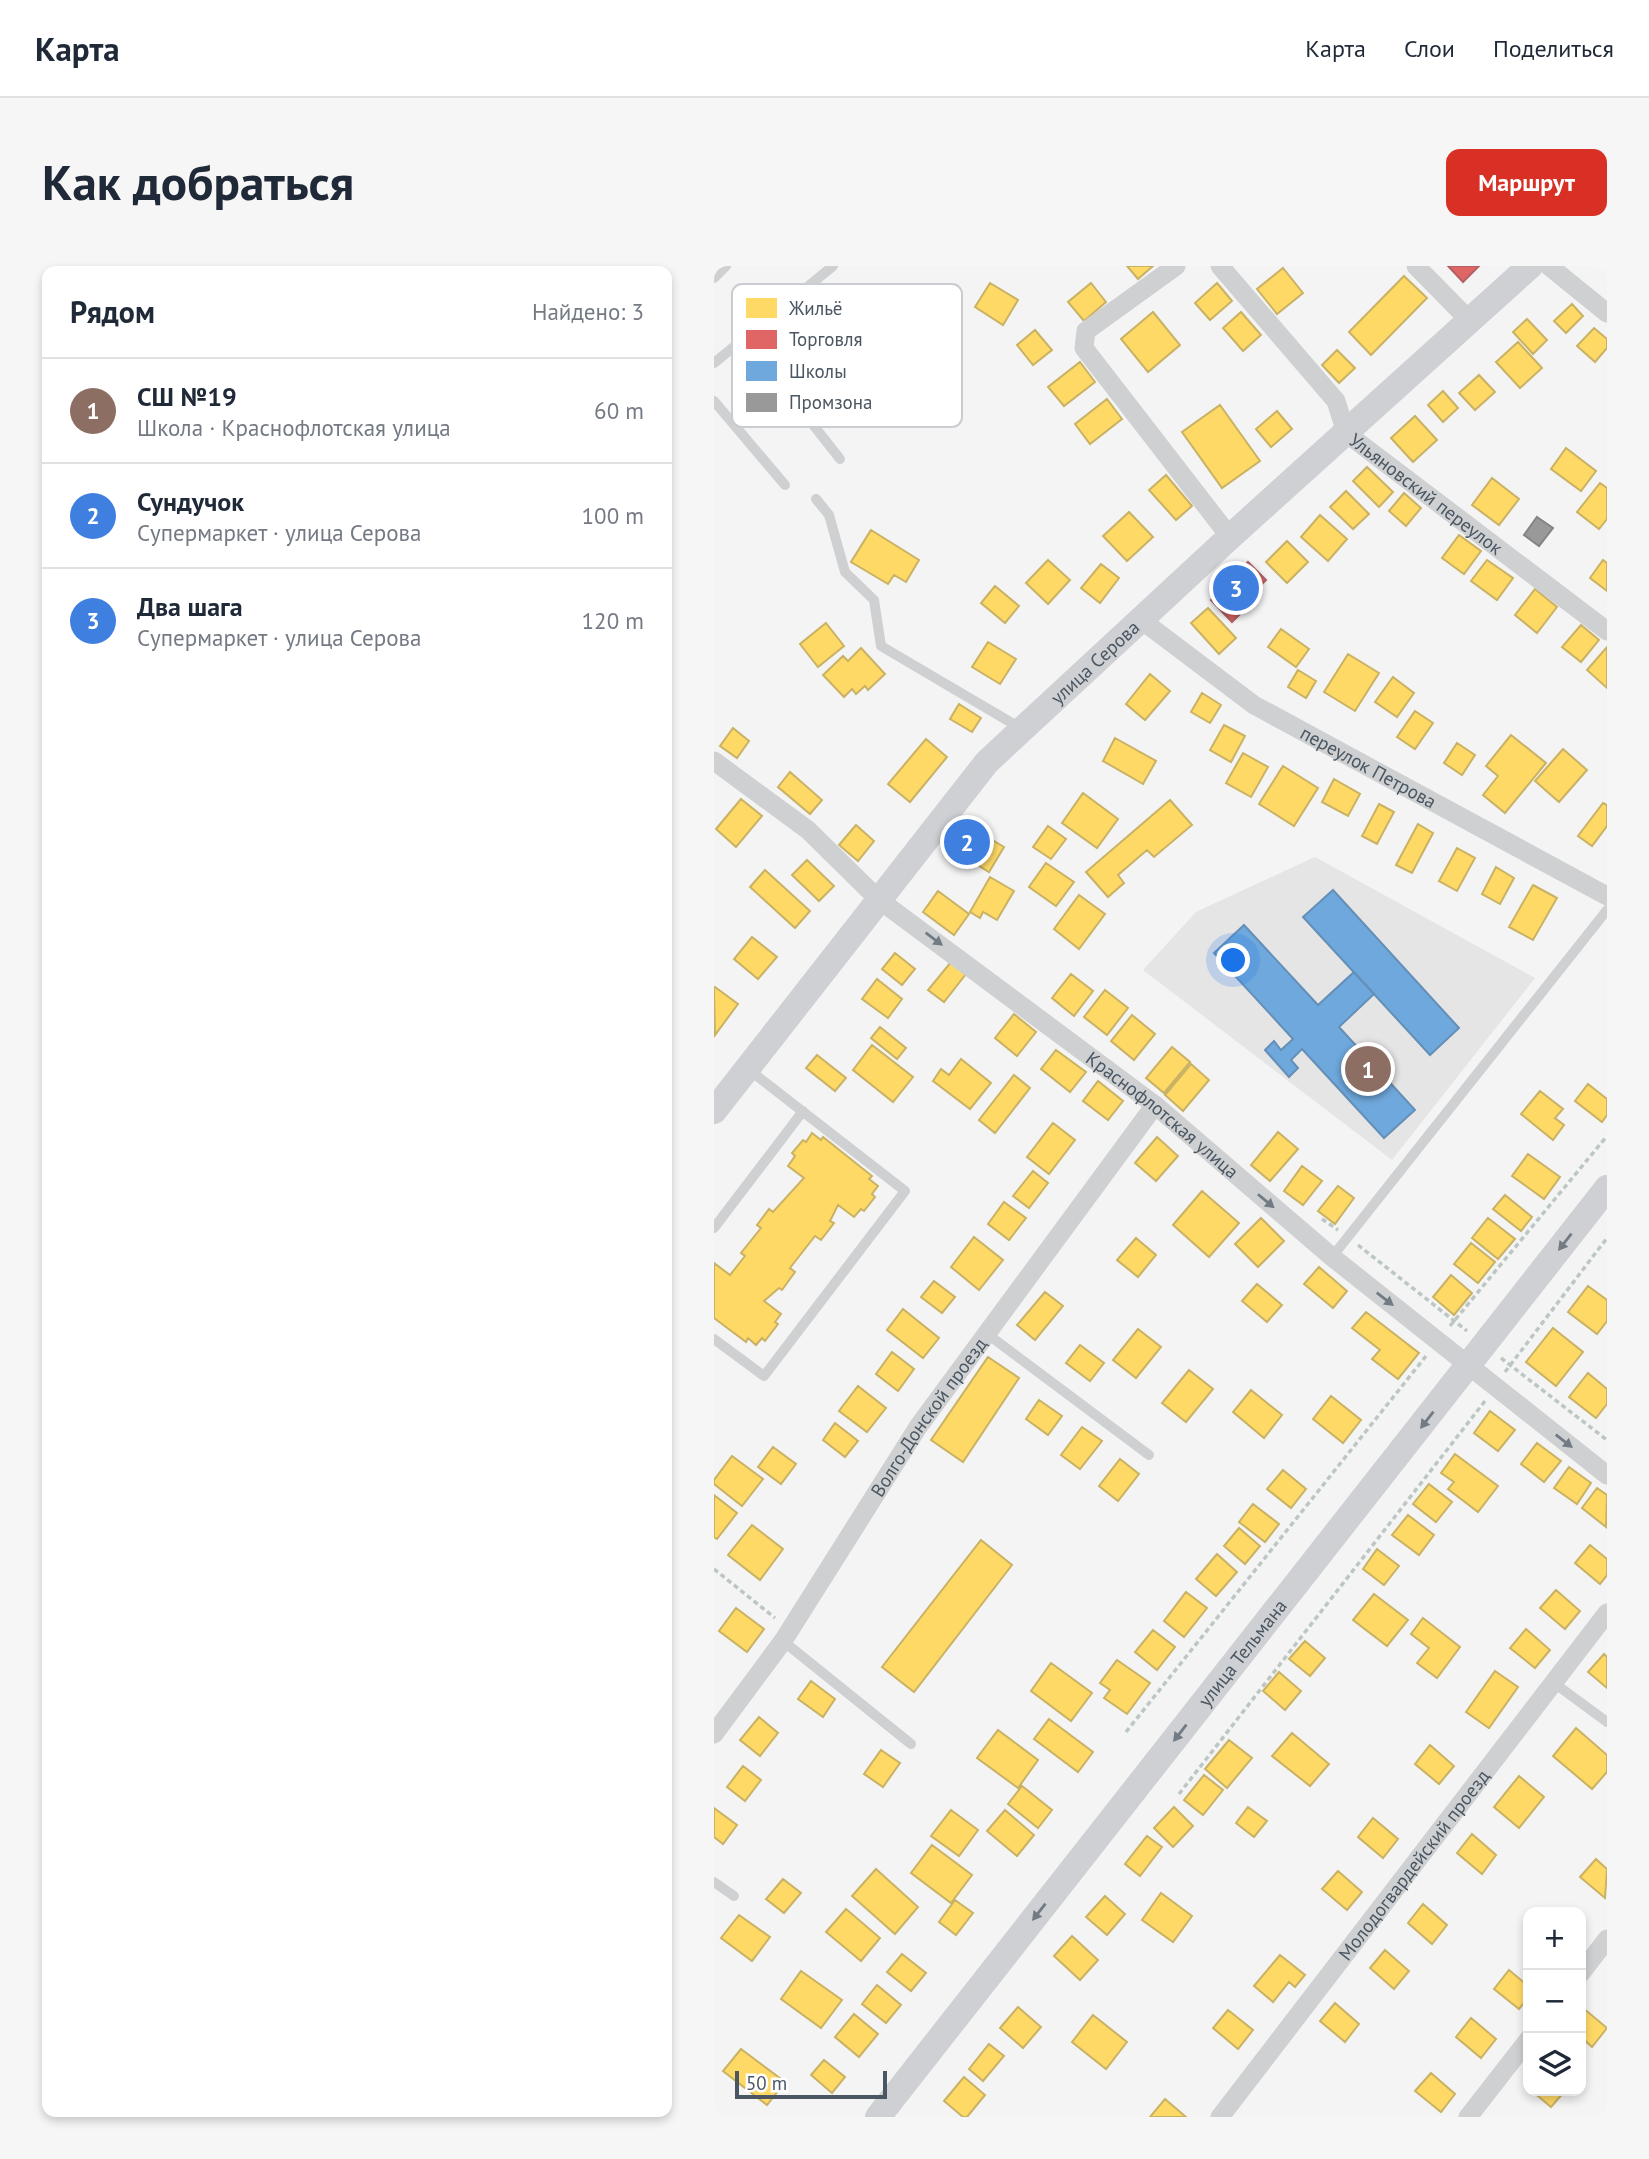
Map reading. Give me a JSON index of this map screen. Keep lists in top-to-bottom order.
{
  "streets": {
    "main road": ["улица Серова", "улица Тельмана"],
    "street": [
      "Ульяновский переулок",
      "переулок Петрова",
      "Краснофлотская улица",
      "Волго-Донской проезд",
      "Молодогвардейский проезд"
    ]
  },
  "crossings": [
    ["Ульяновский переулок", "улица Серова"],
    ["улица Серова", "переулок Петрова"],
    ["улица Серова", "Краснофлотская улица"],
    ["Краснофлотская улица", "Волго-Донской проезд"],
    ["Краснофлотская улица", "улица Тельмана"]
  ],
  "one_way": ["Краснофлотская улица", "улица Тельмана"],
  "legend": [
    "Жильё",
    "Торговля",
    "Школы",
    "Промзона"
  ],
  "scale_bar": "50 m",
  "page": {
    "header": "Карта",
    "nav": ["Карта", "Слои", "Поделиться"],
    "buttons": "Маршрут",
    "title": "Как добраться",
    "heading": ["Рядом", "Найдено: 3"],
    "list": [
      {
        "mark": "1",
        "name": "СШ №19",
        "note": "Школа · Краснофлотская улица",
        "value": "60 m"
      },
      {
        "mark": "2",
        "name": "Сундучок",
        "note": "Супермаркет · улица Серова",
        "value": "100 m"
      },
      {
        "mark": "3",
        "name": "Два шага",
        "note": "Супермаркет · улица Серова",
        "value": "120 m"
      }
    ],
    "pins": ["3", "2", "1"],
    "map_buttons": ["+", "−"],
    "scale": "50 m"
  }
}
